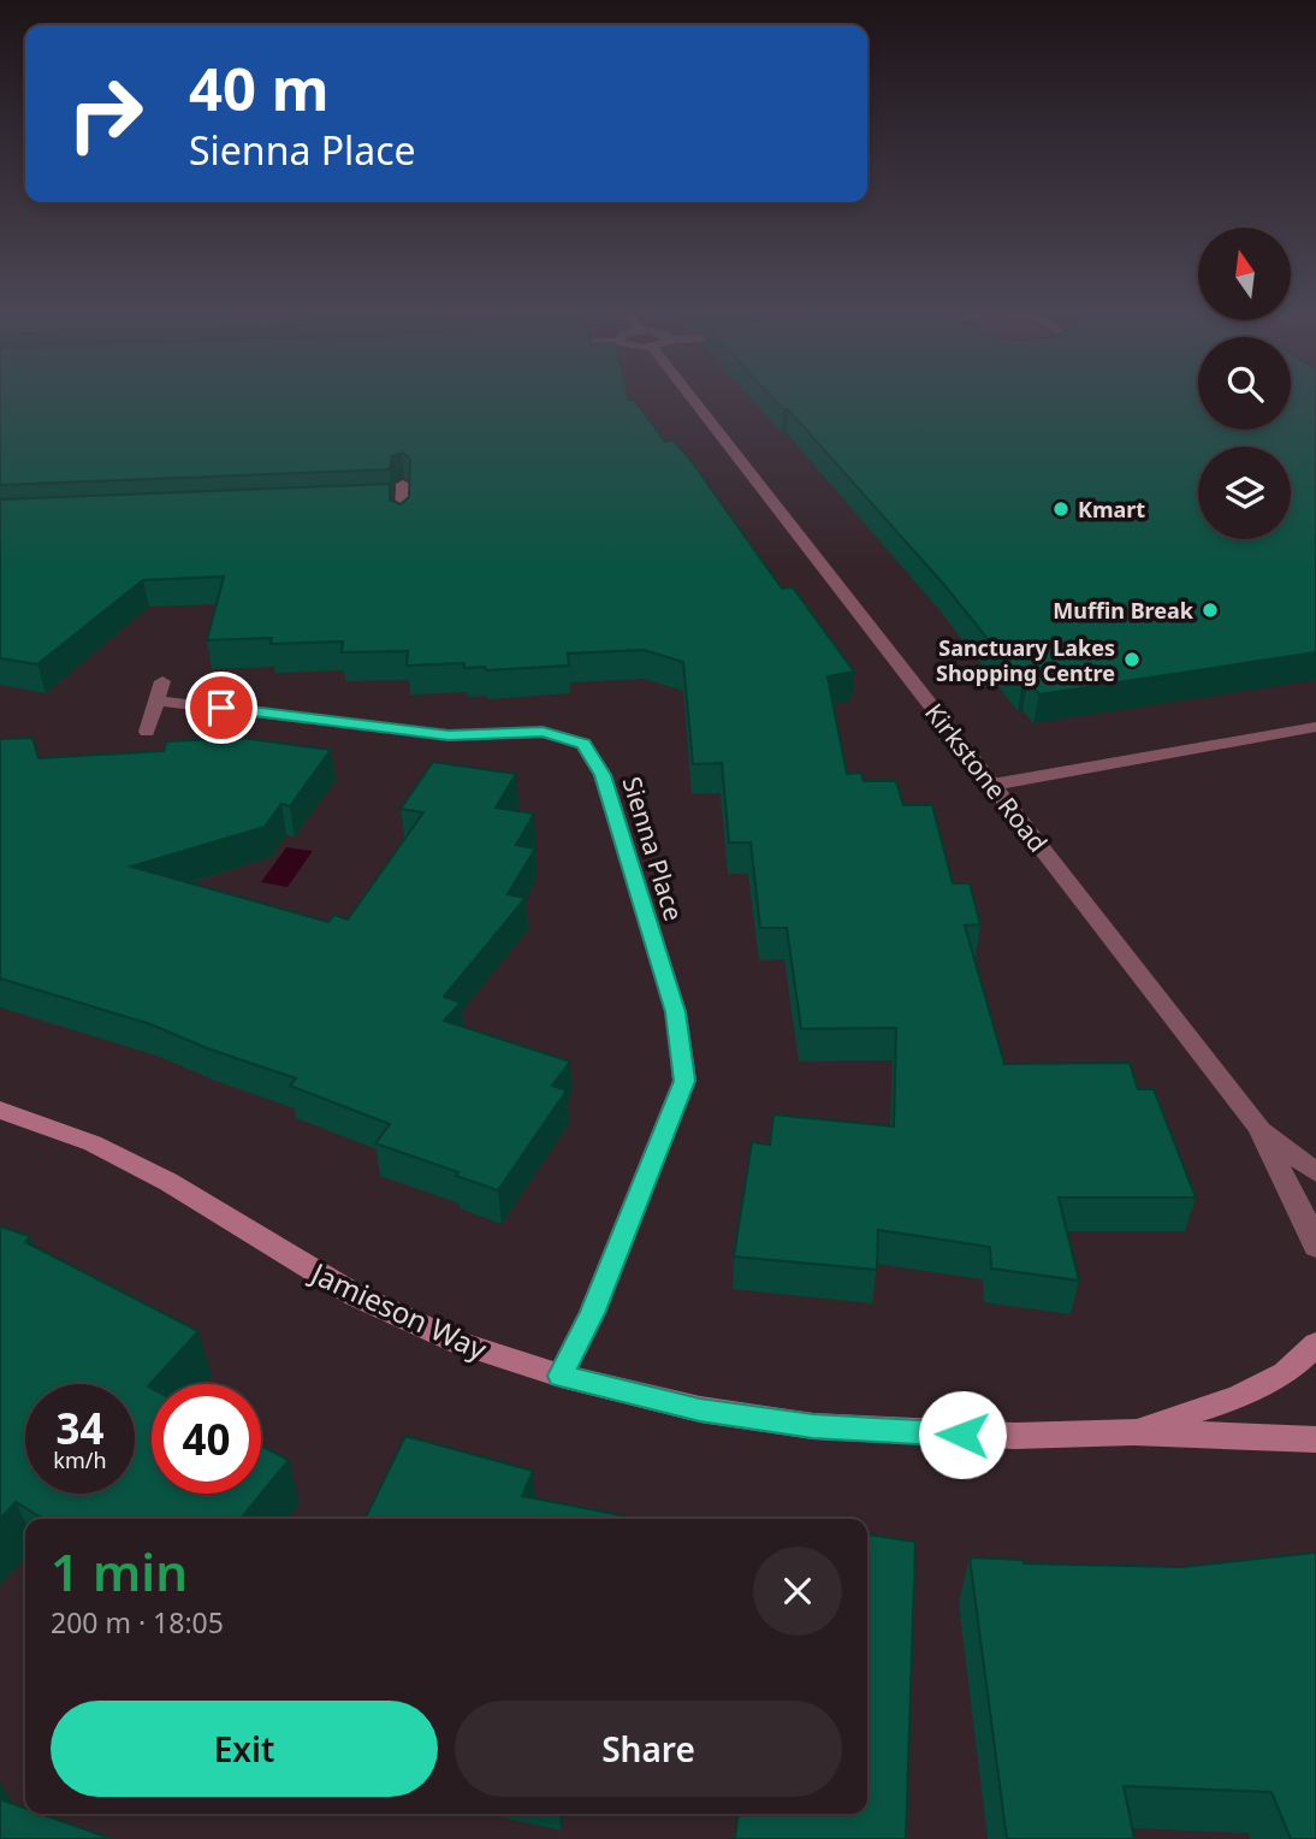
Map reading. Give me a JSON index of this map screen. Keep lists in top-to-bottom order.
{
  "streets": {
    "street": ["Kirkstone Road", "Sienna Place", "Jamieson Way"]
  },
  "crossings": [
    ["Sienna Place", "Jamieson Way"]
  ],
  "places": ["Kmart", "Muffin Break", "Sanctuary Lakes Shopping Centre"],
  "north": "top",
  "page": {
    "turn": ["40 m", "Sienna Place"],
    "speed": "34 km/h",
    "limit": "40",
    "heading": ["1 min", "200 m · 18:05"],
    "buttons": ["Exit", "Share"]
  }
}
